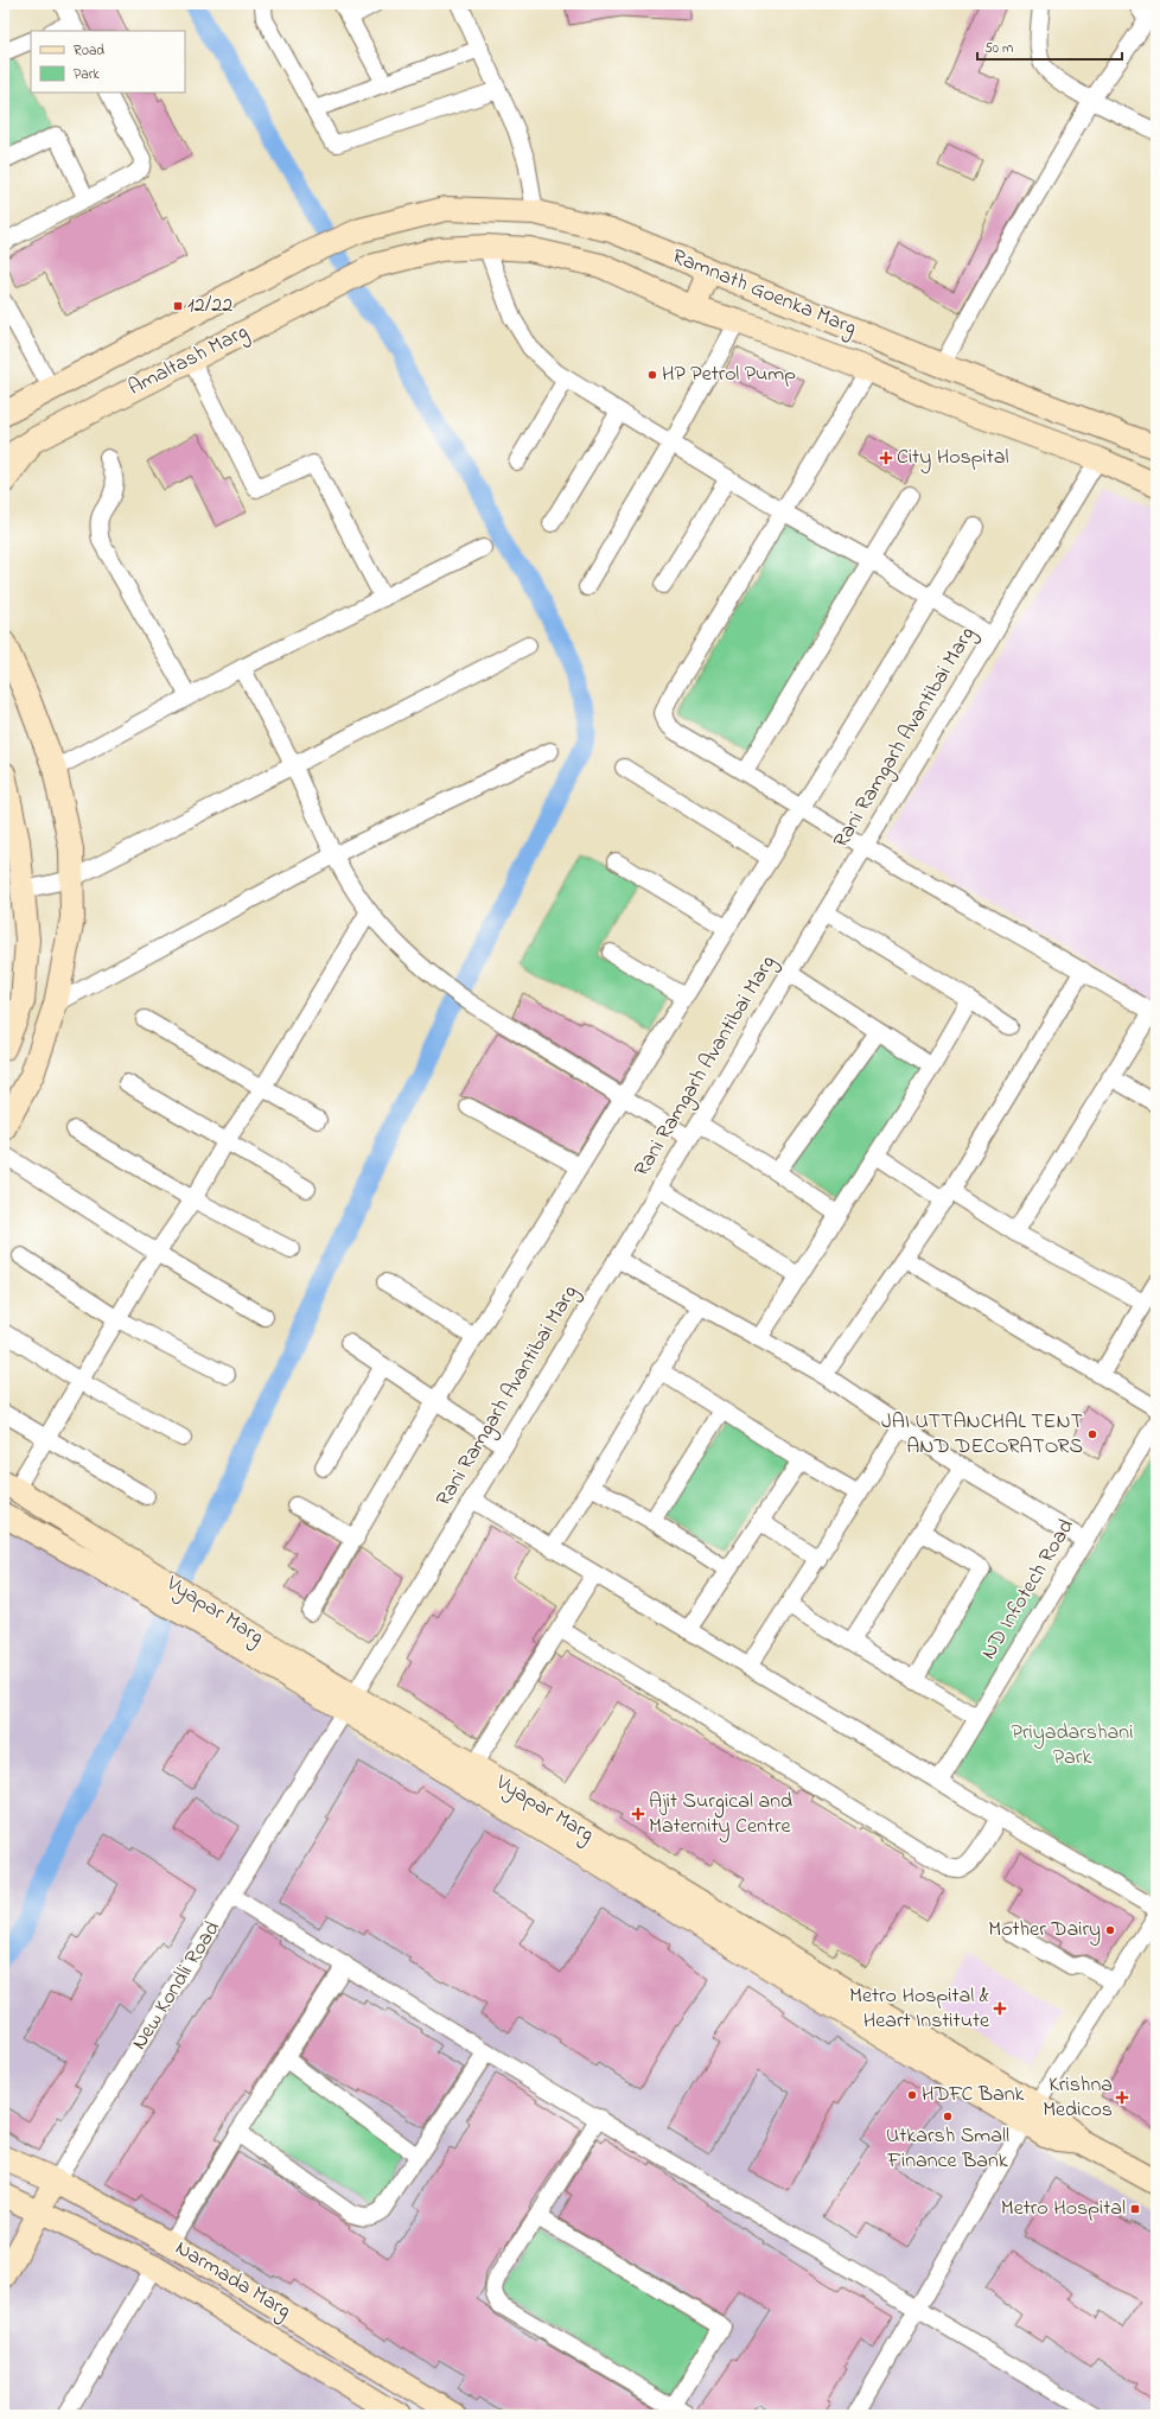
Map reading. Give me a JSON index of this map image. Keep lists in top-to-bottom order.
{
  "streets": {
    "street": [
      "Ramnath Goenka Marg",
      "Amaltash Marg",
      "Rani Ramgarh Avantibai Marg",
      "ND Infotech Road",
      "Vyapar Marg",
      "New Kondli Road",
      "Narmada Marg"
    ]
  },
  "crossings": [
    ["Ramnath Goenka Marg", "Amaltash Marg"],
    ["Ramnath Goenka Marg", "Rani Ramgarh Avantibai Marg"],
    ["Rani Ramgarh Avantibai Marg", "Vyapar Marg"],
    ["Rani Ramgarh Avantibai Marg", "New Kondli Road"],
    ["Vyapar Marg", "New Kondli Road"],
    ["New Kondli Road", "Narmada Marg"]
  ],
  "parks": ["Priyadarshani Park"],
  "places": {
    "transit": ["12/22", "Metro Hospital"],
    "other": [
      "HP Petrol Pump",
      "JAI UTTANCHAL TENT AND DECORATORS",
      "Mother Dairy",
      "HDFC Bank",
      "Utkarsh Small Finance Bank"
    ],
    "health": [
      "City Hospital",
      "Ajit Surgical and Maternity Centre",
      "Metro Hospital & Heart Institute",
      "Krishna Medicos"
    ]
  },
  "legend": ["Road", "Park"],
  "scale_bar": "50 m"
}
